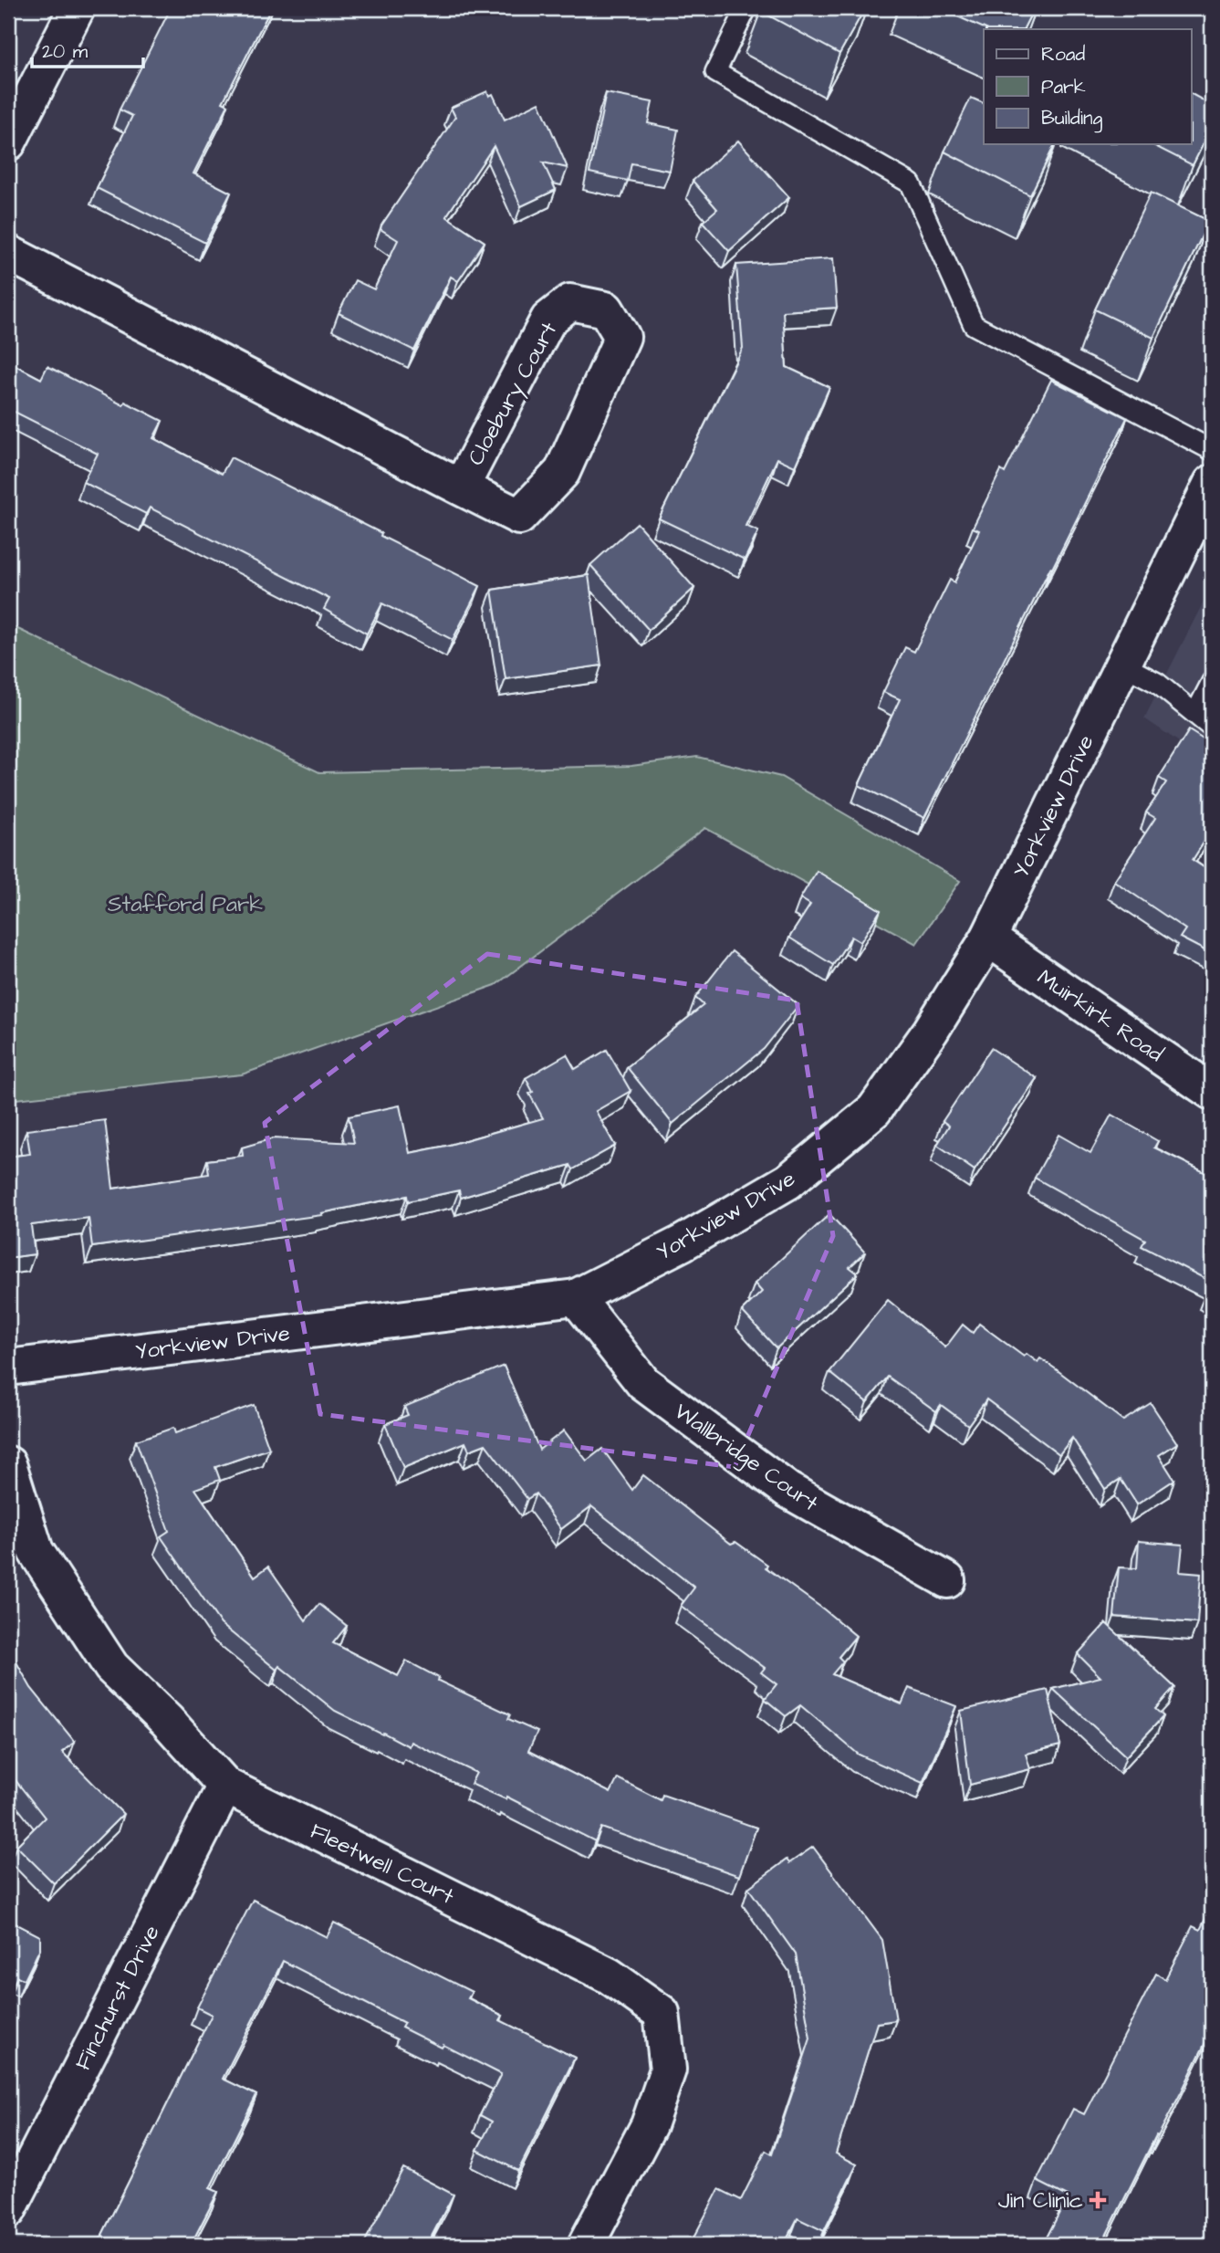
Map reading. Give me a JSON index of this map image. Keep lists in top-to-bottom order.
{
  "streets": {
    "street": [
      "Cloebury Court",
      "Yorkview Drive",
      "Muirkirk Road",
      "Wallbridge Court",
      "Fleetwell Court",
      "Finchurst Drive"
    ]
  },
  "crossings": [
    ["Yorkview Drive", "Muirkirk Road"],
    ["Yorkview Drive", "Wallbridge Court"],
    ["Fleetwell Court", "Finchurst Drive"]
  ],
  "parks": ["Stafford Park"],
  "places": {
    "health": ["Jin Clinic"]
  },
  "legend": ["Road", "Park", "Building"],
  "scale_bar": "20 m"
}
